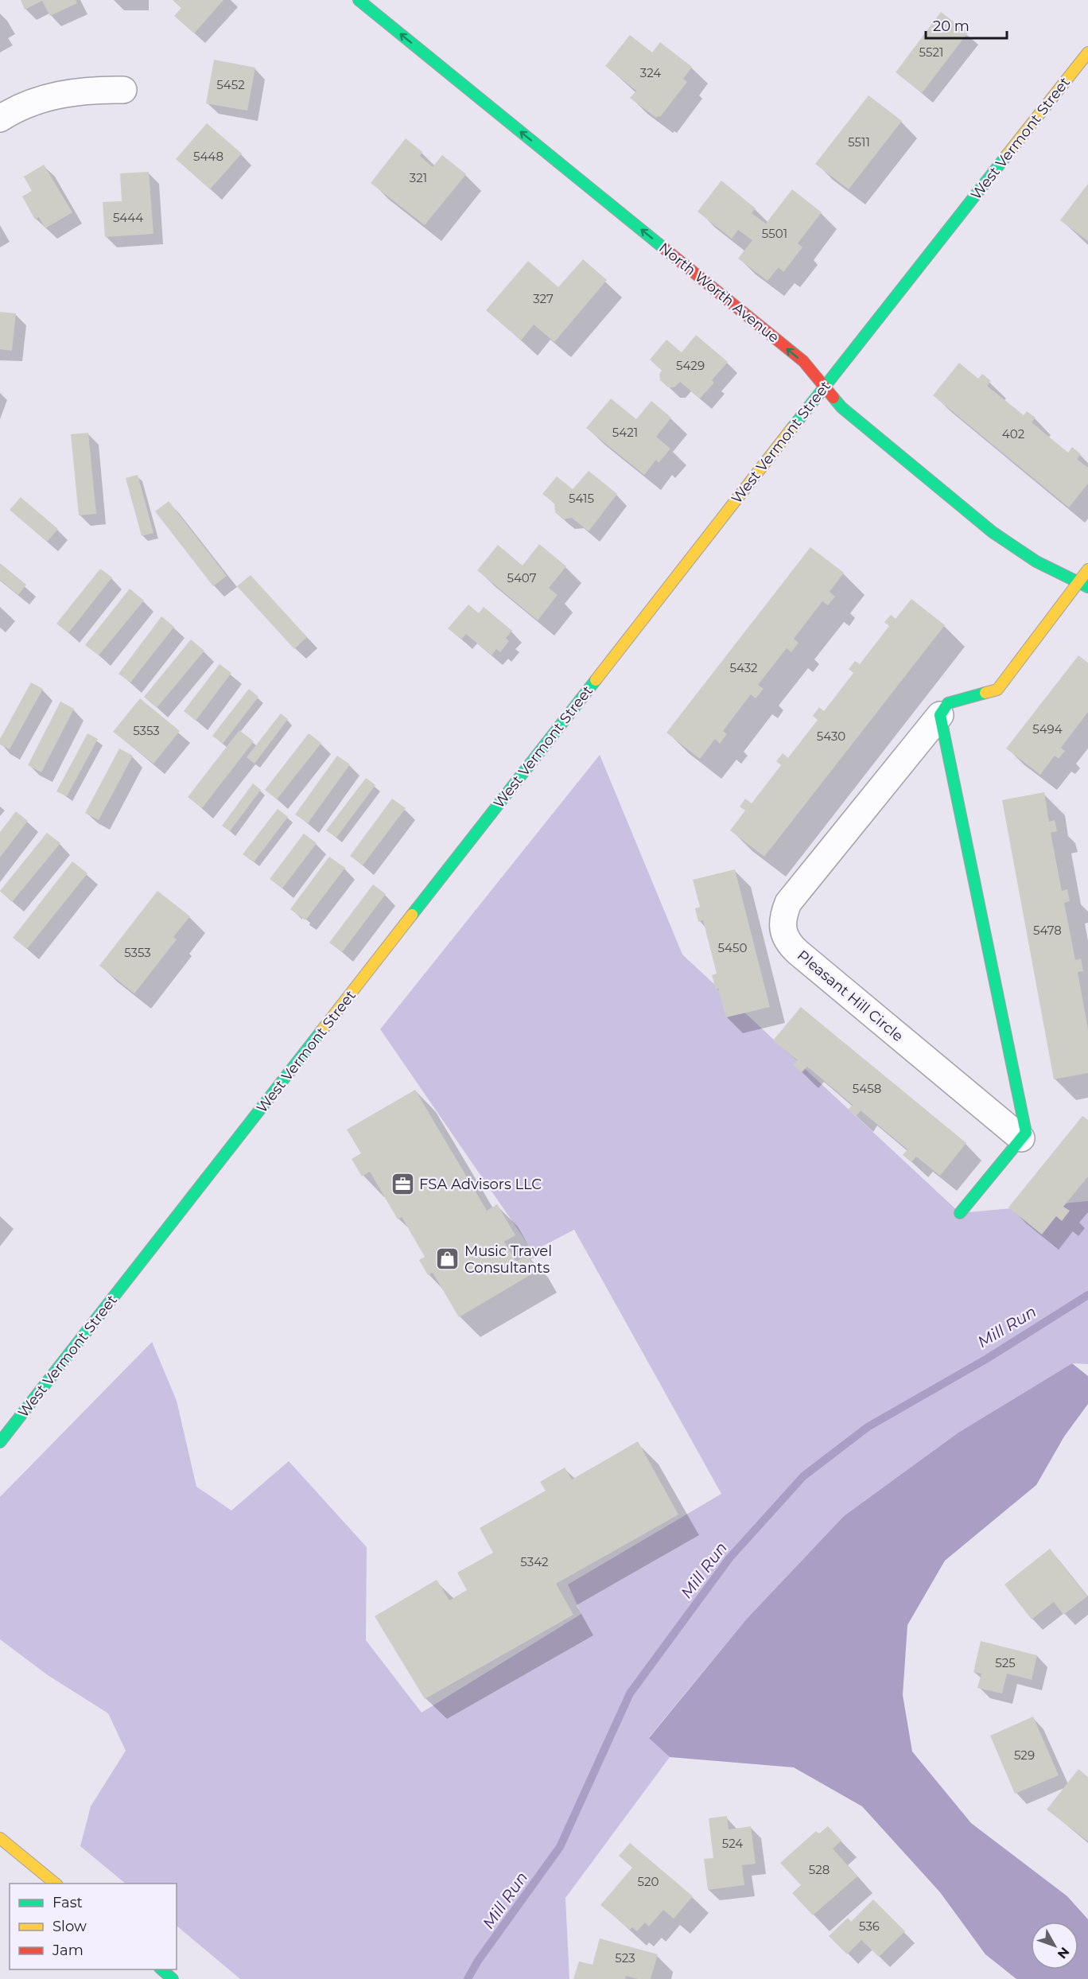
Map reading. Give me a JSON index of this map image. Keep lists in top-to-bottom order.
{
  "streets": {
    "street": ["West Vermont Street", "North Worth Avenue", "Pleasant Hill Circle"]
  },
  "crossings": [
    ["West Vermont Street", "North Worth Avenue"],
    ["North Worth Avenue", "Pleasant Hill Circle"]
  ],
  "one_way": ["North Worth Avenue"],
  "water": ["Mill Run"],
  "places": {
    "office": ["FSA Advisors LLC"],
    "shop": ["Music Travel Consultants"]
  },
  "house_numbers": [
    "5521",
    "324",
    "5452",
    "5511",
    "5448",
    "321",
    "5444",
    "5501",
    "327",
    "5429",
    "5421",
    "402",
    "5415",
    "5407",
    "5432",
    "5494",
    "5353",
    "5430",
    "5478",
    "5450",
    "5353",
    "5458",
    "5342",
    "525",
    "529",
    "524",
    "528",
    "520",
    "536",
    "523"
  ],
  "legend": ["Fast", "Slow", "Jam"],
  "scale_bar": "20 m",
  "north": "bottom right"
}
